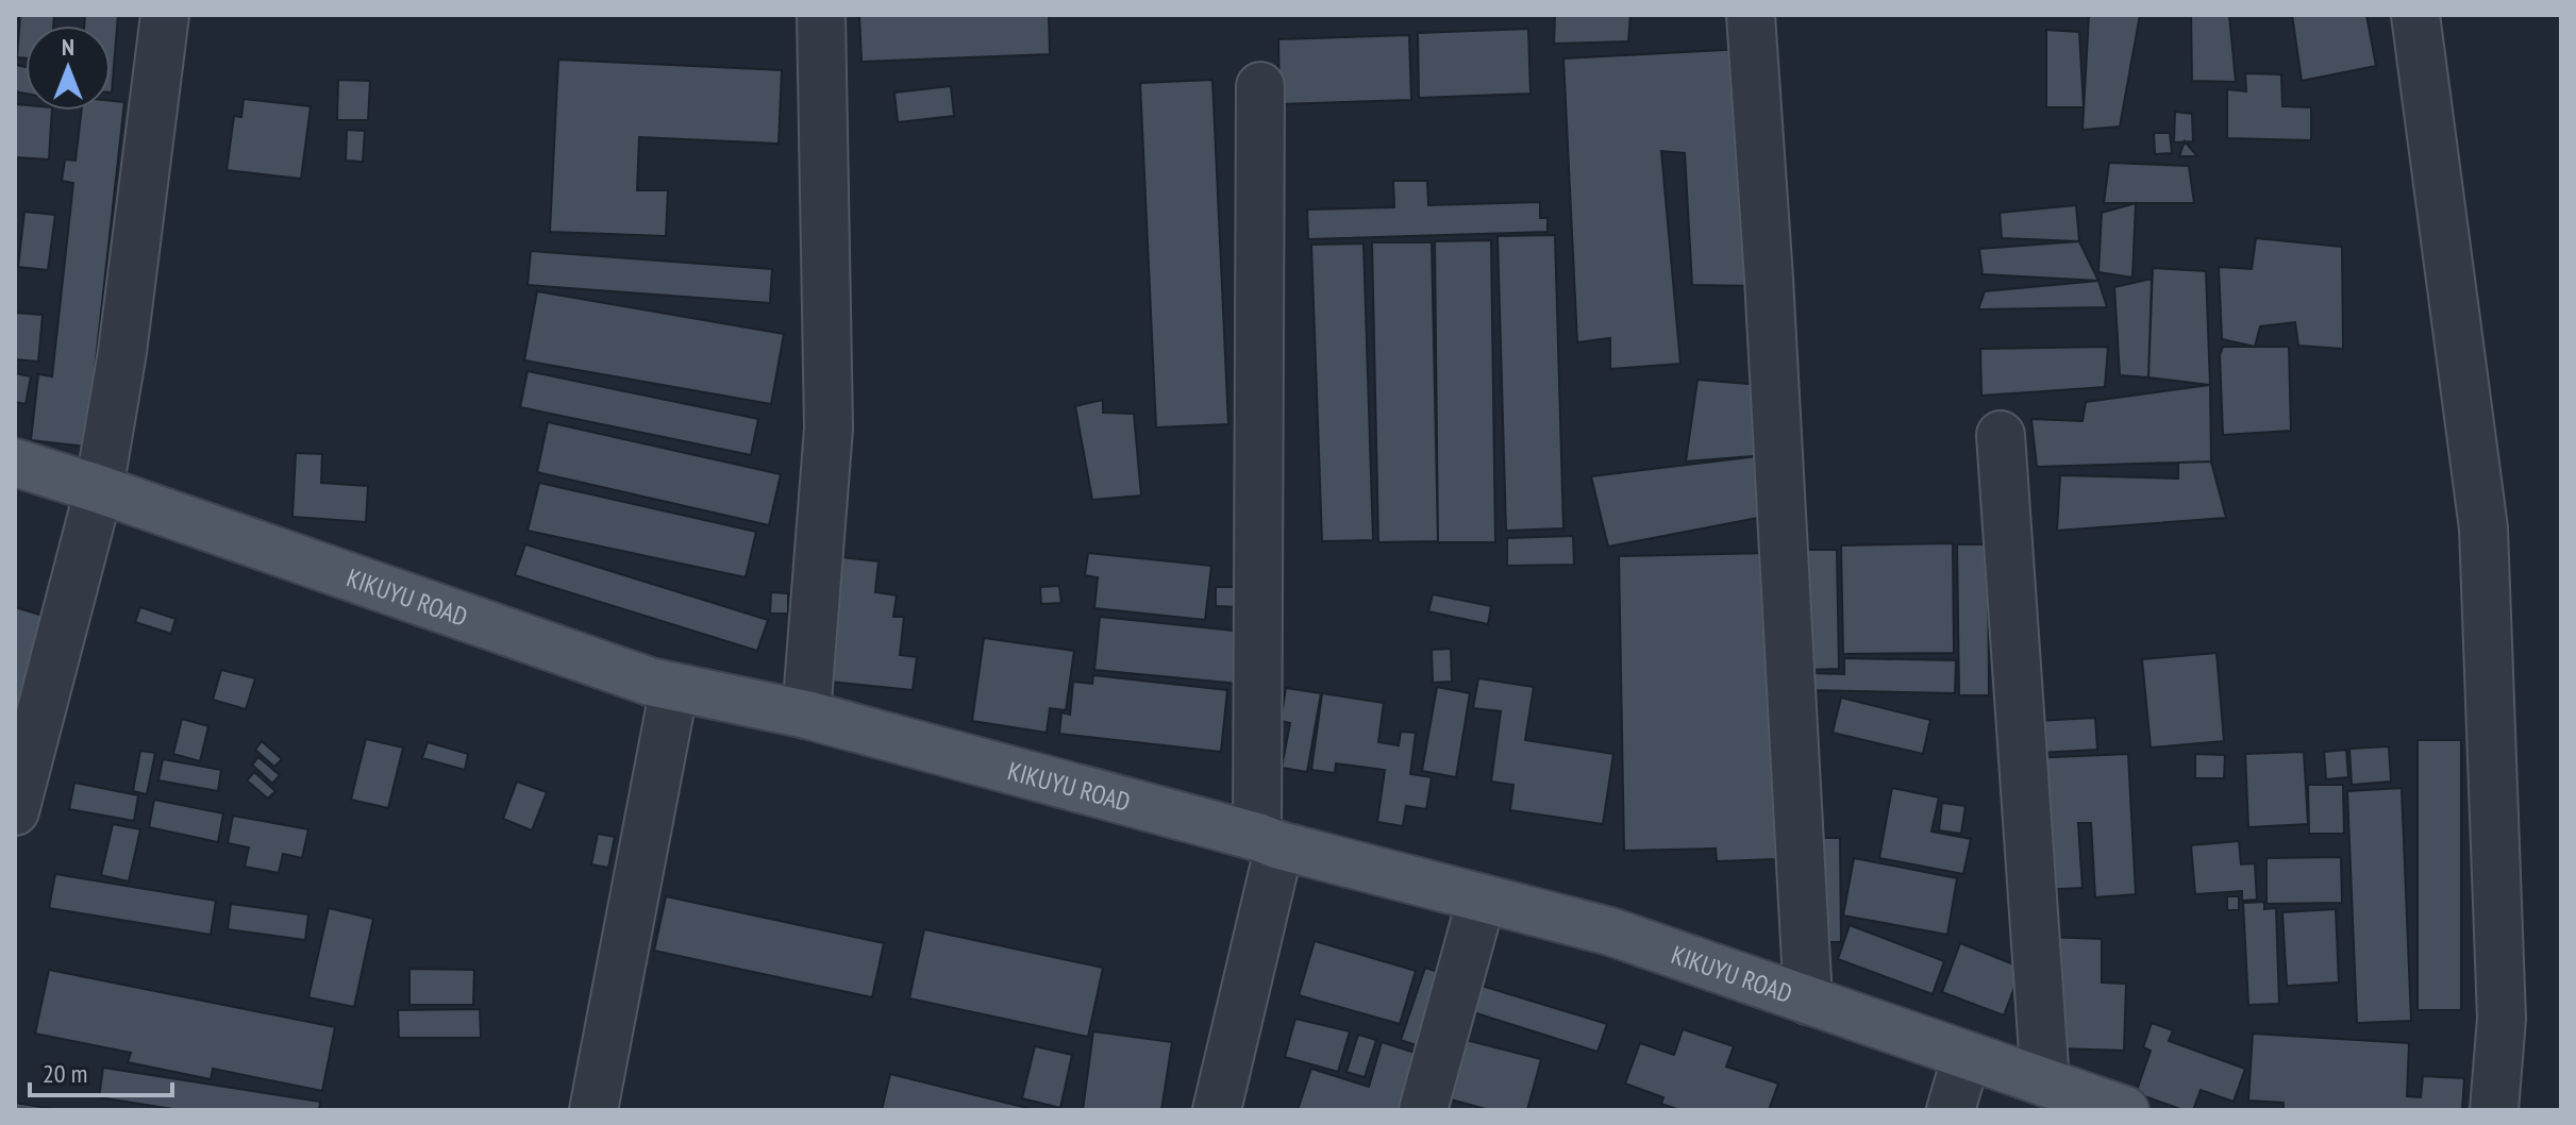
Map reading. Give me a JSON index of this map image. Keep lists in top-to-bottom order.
{
  "streets": {
    "main road": ["KIKUYU ROAD"]
  },
  "scale_bar": "20 m",
  "north": "top"
}
